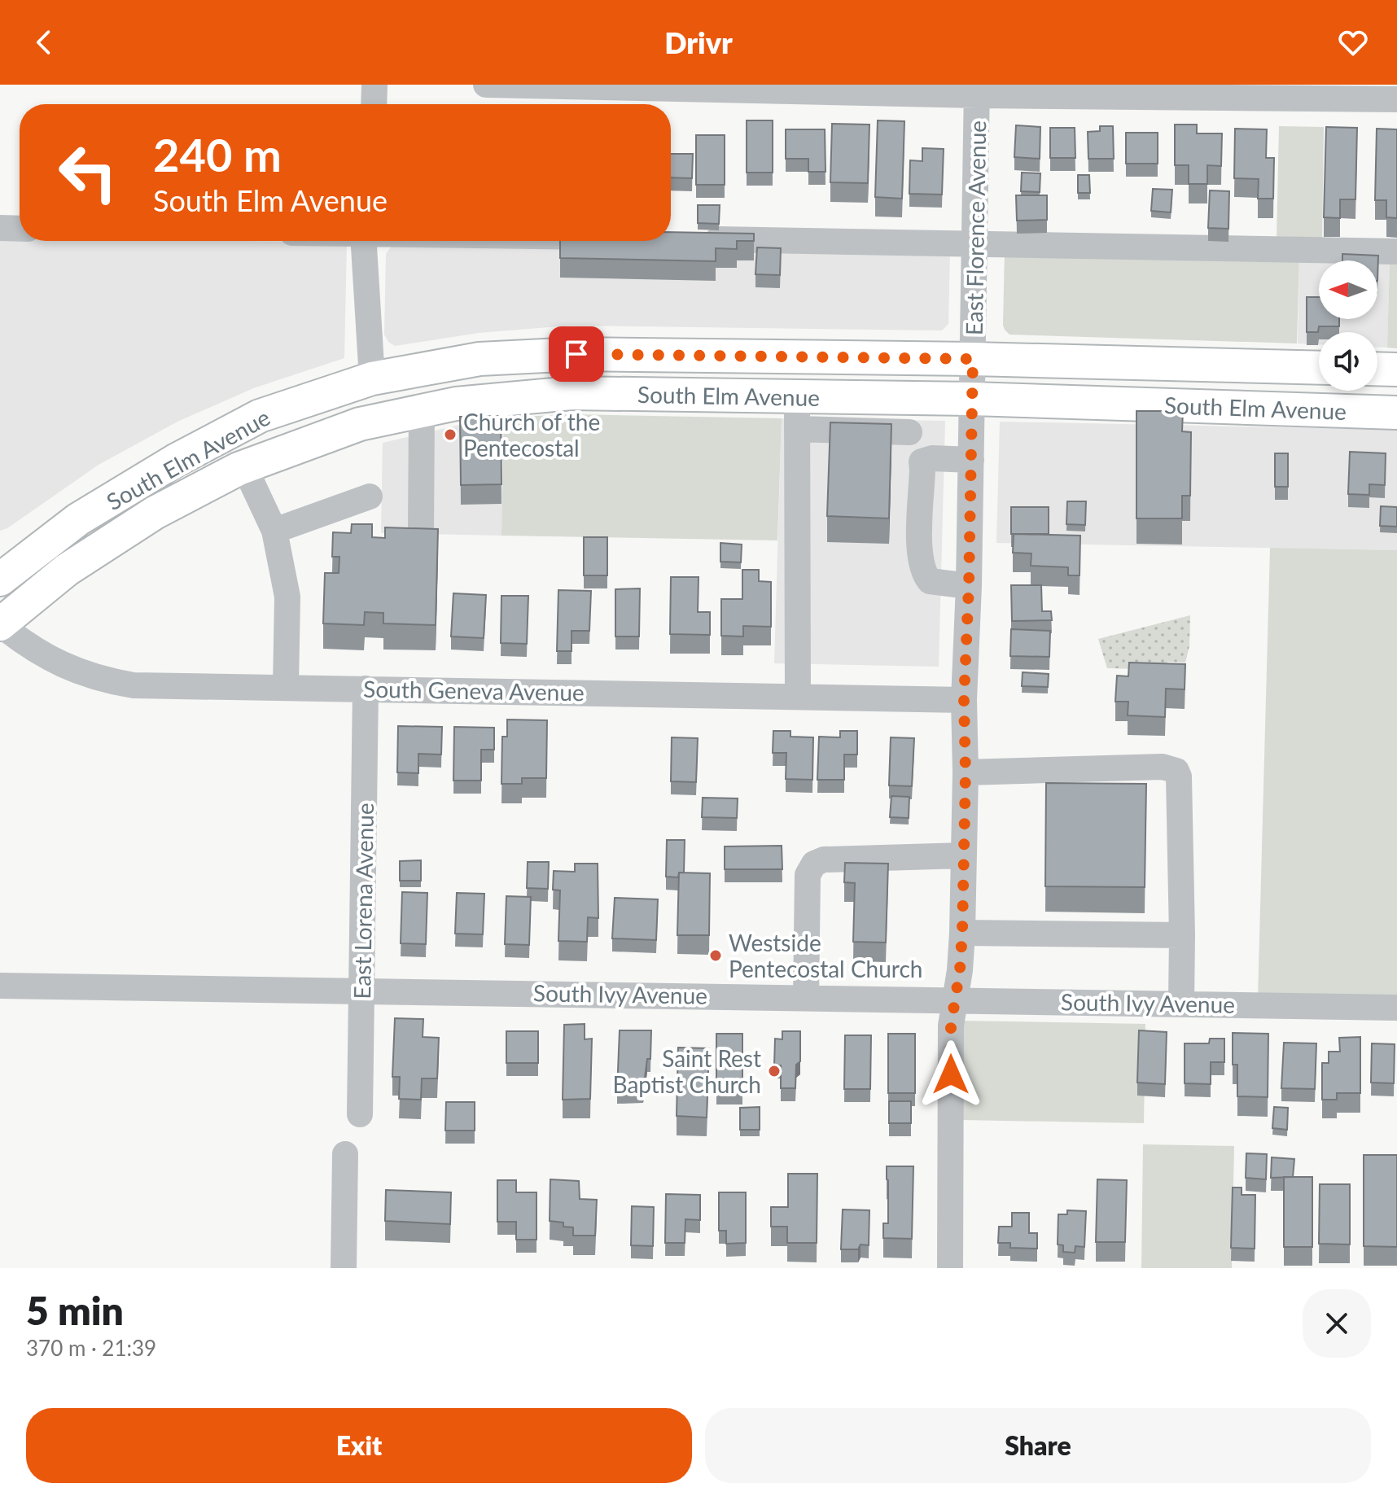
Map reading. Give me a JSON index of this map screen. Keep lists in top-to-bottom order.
{
  "streets": {
    "main road": ["South Elm Avenue"],
    "street": [
      "East Florence Avenue",
      "South Geneva Avenue",
      "East Lorena Avenue",
      "South Ivy Avenue"
    ]
  },
  "crossings": [
    ["East Florence Avenue", "South Elm Avenue"],
    ["East Florence Avenue", "South Geneva Avenue"],
    ["East Florence Avenue", "South Ivy Avenue"],
    ["South Elm Avenue", "South Geneva Avenue"],
    ["South Geneva Avenue", "East Lorena Avenue"],
    ["East Lorena Avenue", "South Ivy Avenue"]
  ],
  "places": ["Church of the Pentecostal", "Westside Pentecostal Church", "Saint Rest Baptist Church"],
  "north": "left",
  "page": {
    "header": "Drivr",
    "turn": ["240 m", "South Elm Avenue"],
    "heading": ["5 min", "370 m · 21:39"],
    "buttons": ["Exit", "Share"]
  }
}
